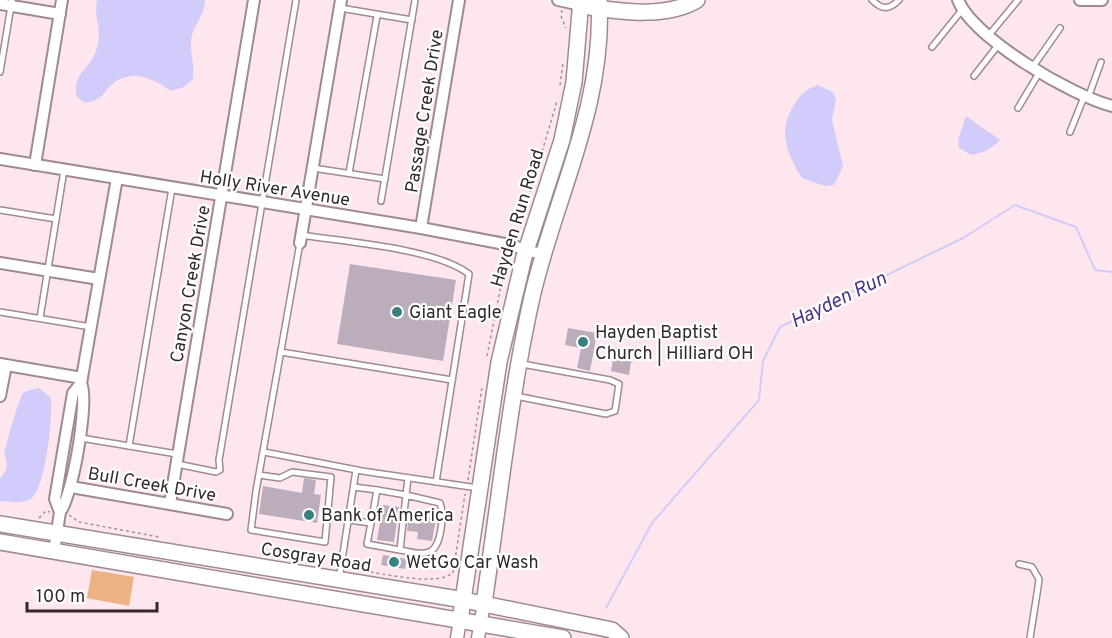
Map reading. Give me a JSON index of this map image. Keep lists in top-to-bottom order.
{
  "streets": {
    "main road": ["Hayden Run Road", "Cosgray Road"],
    "street": [
      "Passage Creek Drive",
      "Holly River Avenue",
      "Canyon Creek Drive",
      "Bull Creek Drive"
    ]
  },
  "crossings": [
    ["Passage Creek Drive", "Holly River Avenue"],
    ["Holly River Avenue", "Hayden Run Road"],
    ["Holly River Avenue", "Canyon Creek Drive"],
    ["Hayden Run Road", "Cosgray Road"],
    ["Canyon Creek Drive", "Bull Creek Drive"]
  ],
  "water": ["Hayden Run"],
  "places": [
    "Giant Eagle",
    "Hayden Baptist Church | Hilliard OH",
    "Bank of America",
    "WetGo Car Wash"
  ],
  "scale_bar": "100 m"
}
